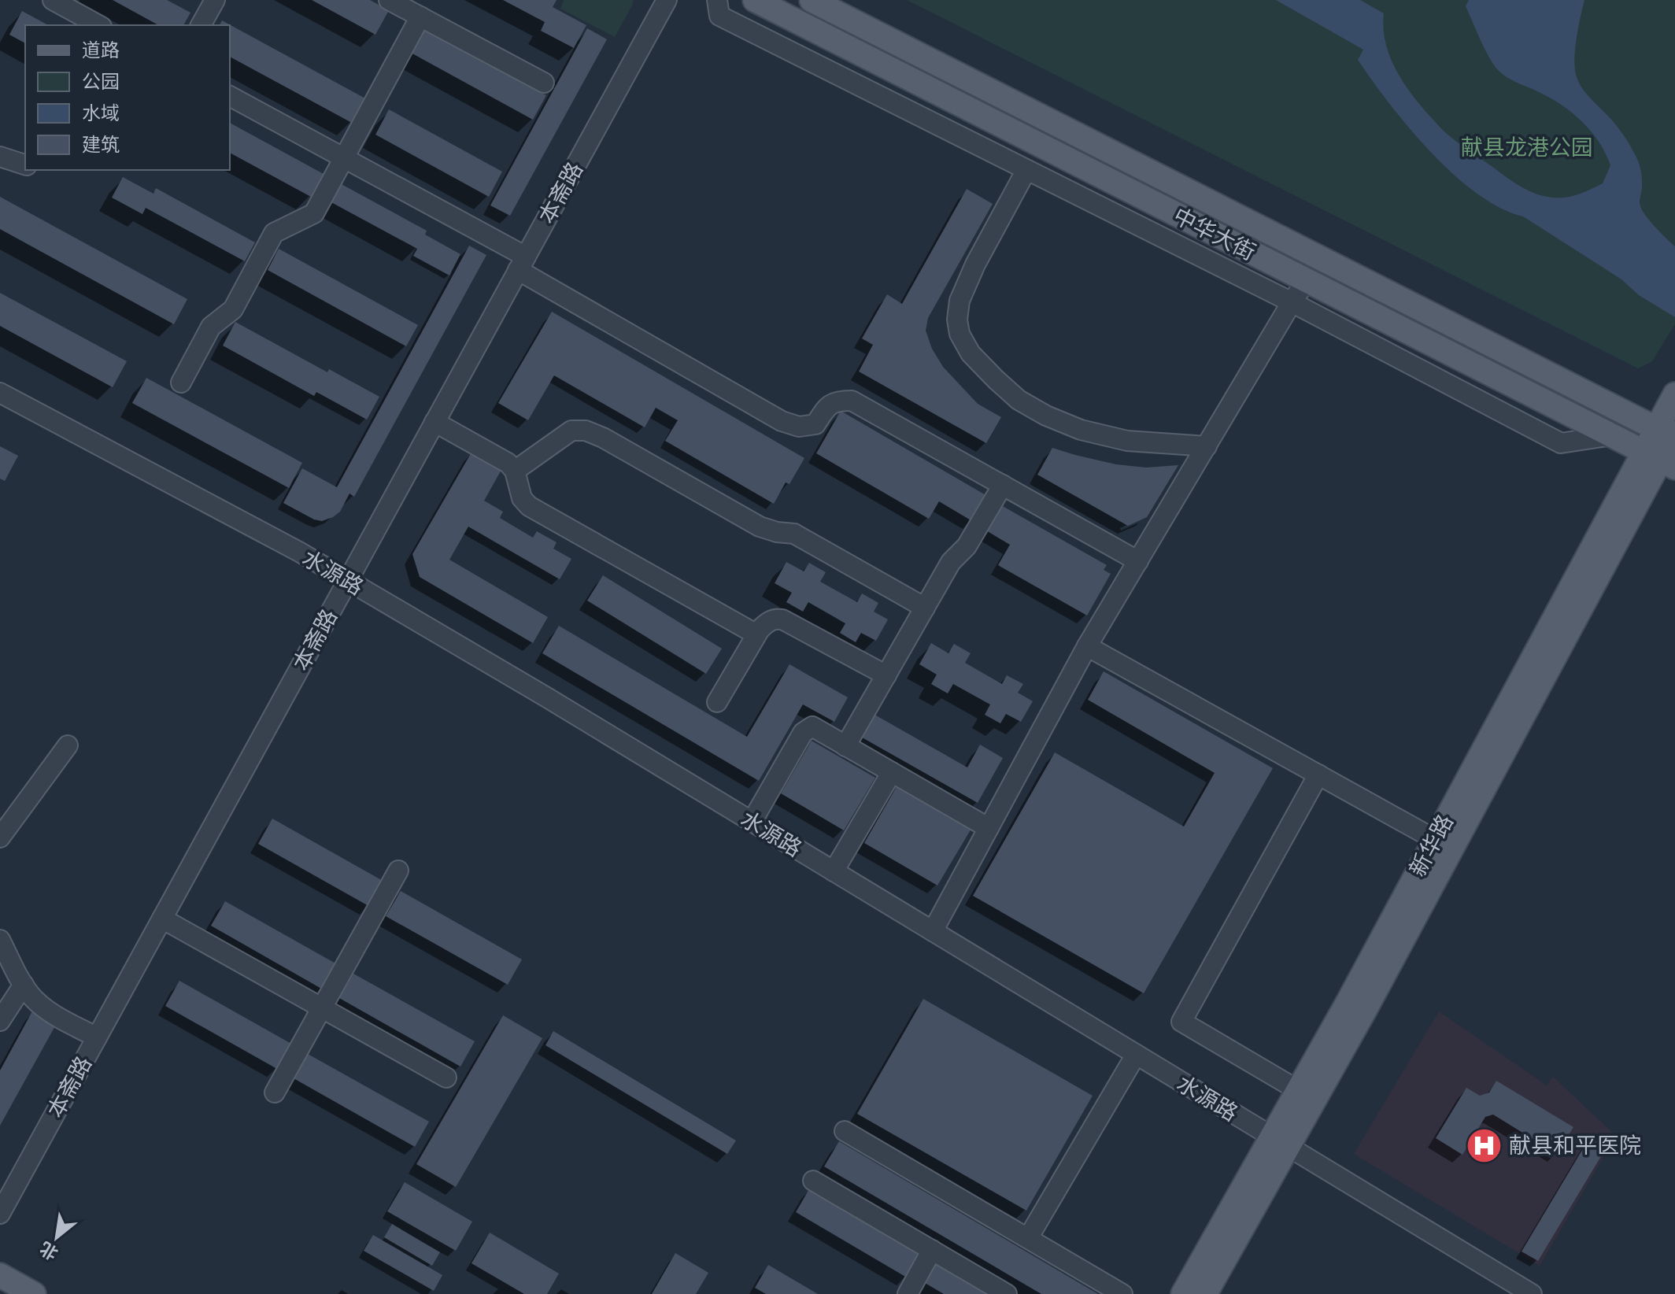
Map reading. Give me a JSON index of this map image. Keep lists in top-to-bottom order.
{
  "streets": {
    "main road": ["中华大街", "新华路"],
    "street": ["本斋路", "水源路"]
  },
  "crossings": [
    ["本斋路", "水源路"],
    ["中华大街", "新华路"],
    ["水源路", "新华路"]
  ],
  "parks": ["献县龙港公园"],
  "places": {
    "hospital": ["献县和平医院"]
  },
  "legend": [
    "道路",
    "公园",
    "水域",
    "建筑"
  ],
  "north": "bottom left"
}
